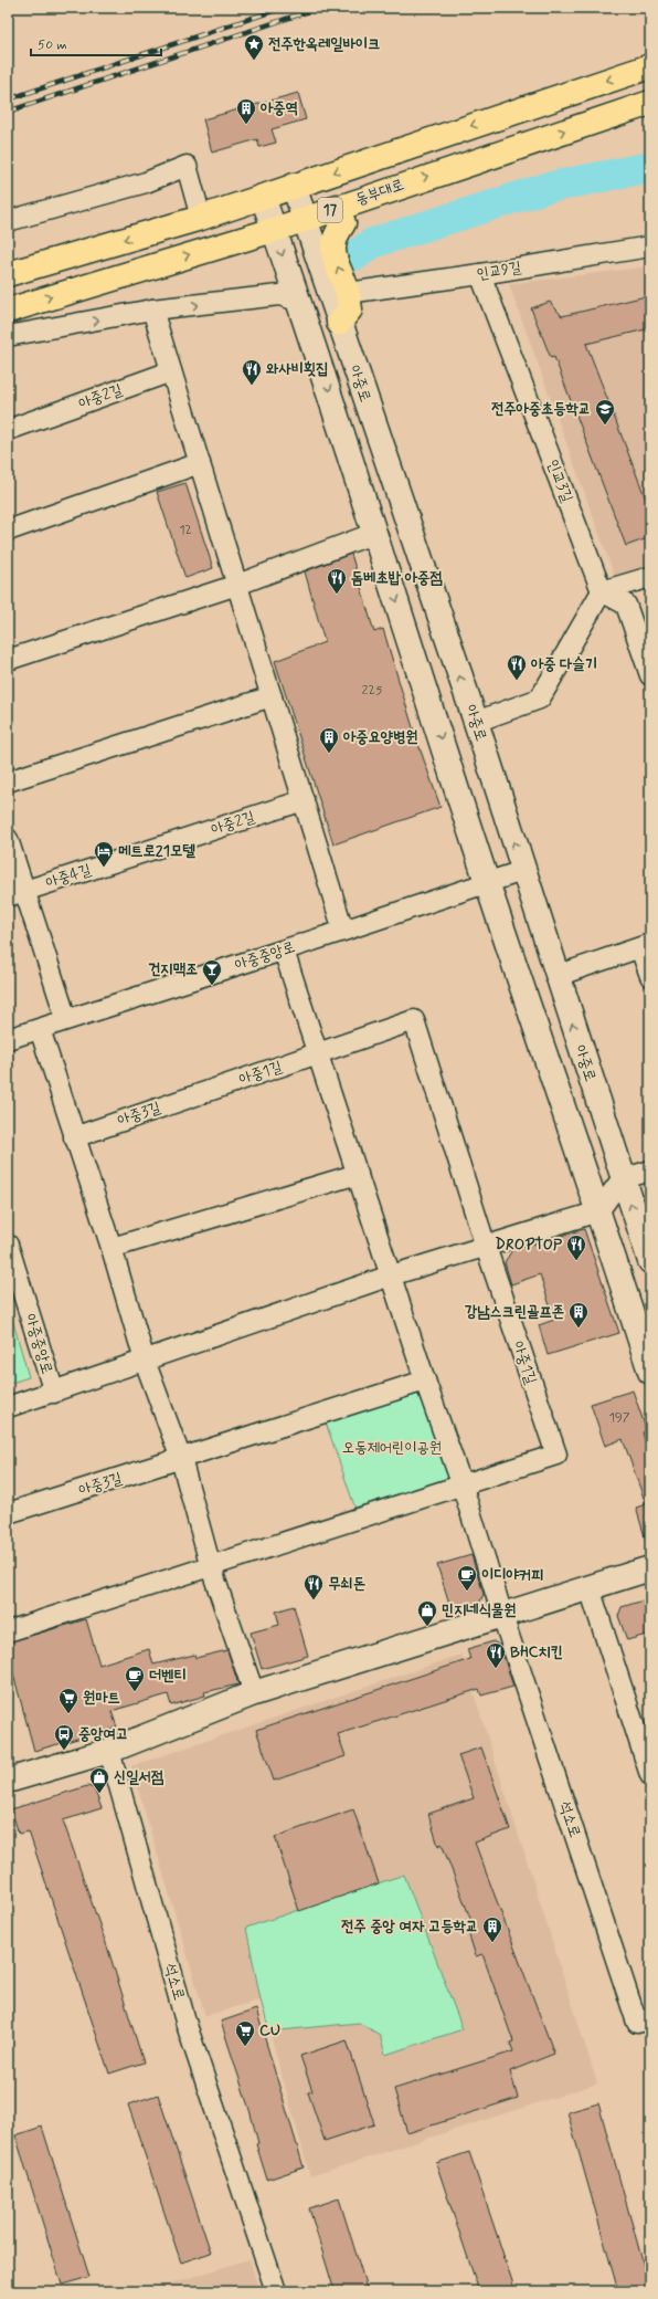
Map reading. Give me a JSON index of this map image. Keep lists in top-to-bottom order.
{
  "streets": {
    "main road": ["동부대로", "17"],
    "street": [
      "인교9길",
      "아중로",
      "아중2길",
      "인교3길",
      "아중4길",
      "아중중앙로",
      "아중1길",
      "아중3길",
      "석소로"
    ]
  },
  "crossings": [
    ["동부대로", "아중로"],
    ["17", "아중로"],
    ["인교9길", "인교3길"],
    ["아중로", "아중중앙로"],
    ["아중2길", "아중4길"],
    ["아중4길", "아중중앙로"],
    ["아중1길", "아중3길"]
  ],
  "parks": ["오동제어린이공원"],
  "places": {
    "place": ["전주한옥레일바이크"],
    "building": [
      "아중역",
      "아중요양병원",
      "강남스크린골프존",
      "전주 중앙 여자 고등학교"
    ],
    "restaurant": [
      "와사비횟집",
      "돔베초밥 아중점",
      "아중 다슬기",
      "DROPTOP",
      "무쇠돈",
      "BHC치킨"
    ],
    "school or university": ["전주아중초등학교"],
    "hotel": ["메트로21모텔"],
    "bar": ["건지맥조"],
    "cafe": ["이디야커피", "더벤티"],
    "shop": ["민지네식물원", "신일서점"],
    "supermarket": ["원마트", "CU"],
    "bus stop": ["중앙여고"]
  },
  "house_numbers": ["12", "225", "197"],
  "scale_bar": "50 m"
}
